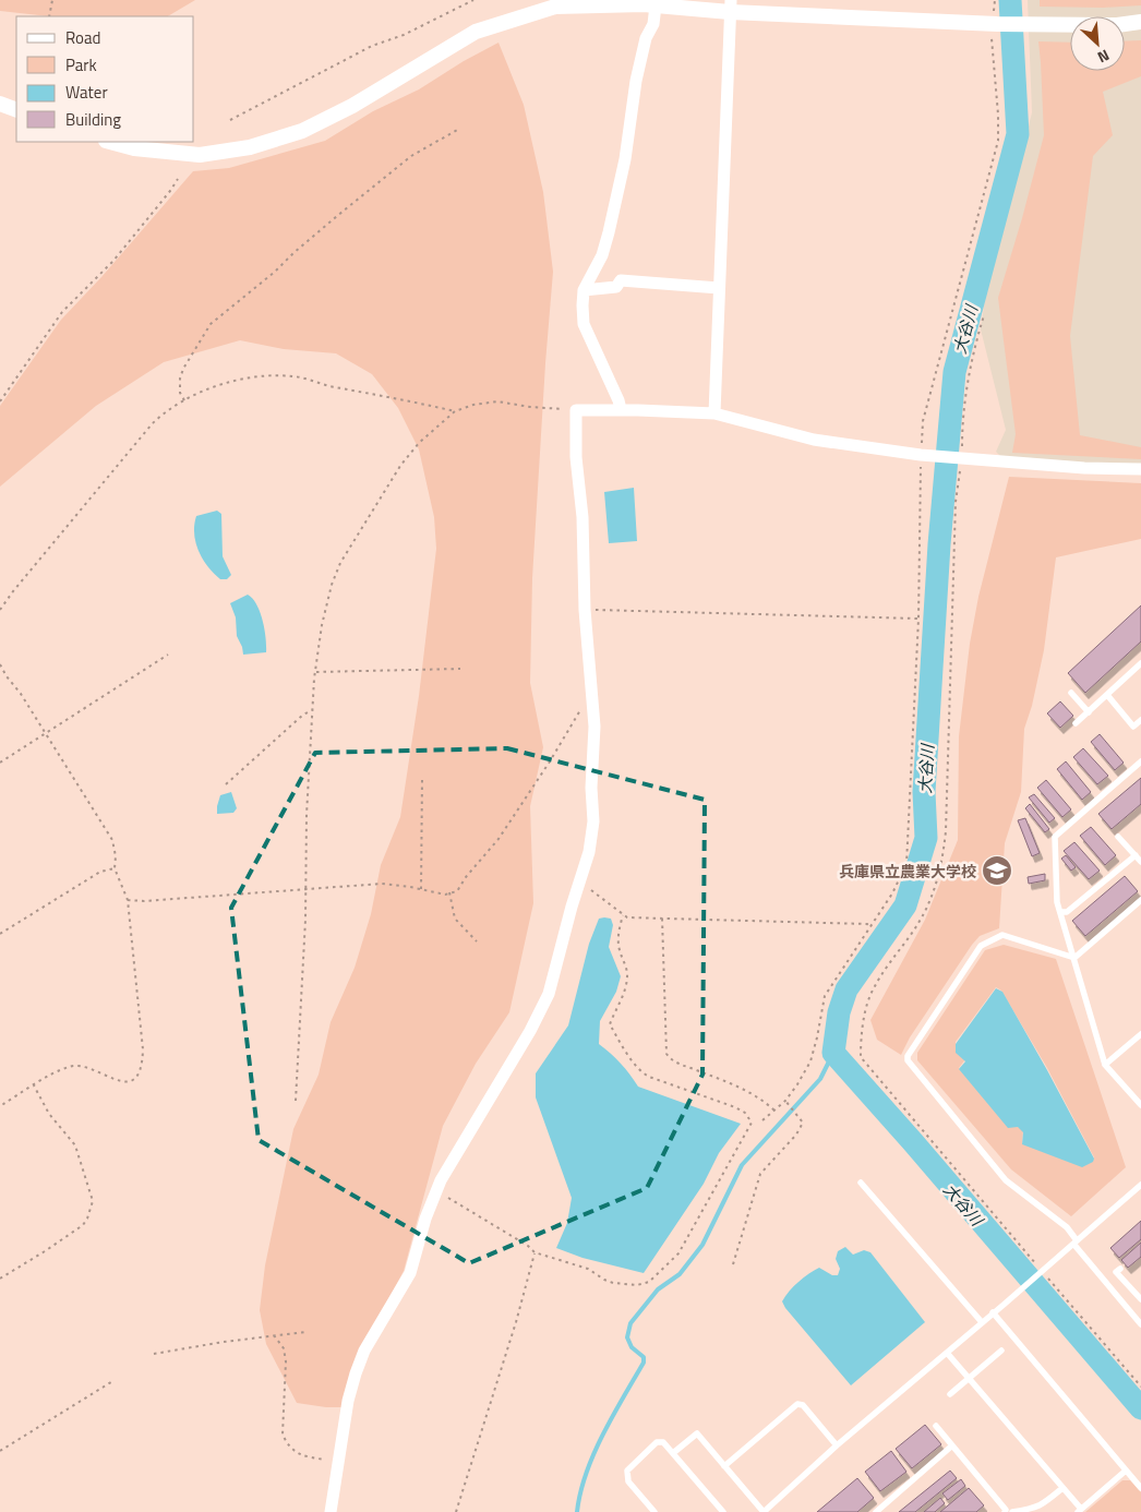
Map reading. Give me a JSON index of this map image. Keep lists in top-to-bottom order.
{
  "water": ["大谷川"],
  "places": {
    "school or university": ["兵庫県立農業大学校"]
  },
  "legend": [
    "Road",
    "Park",
    "Water",
    "Building"
  ],
  "north": "bottom right"
}
